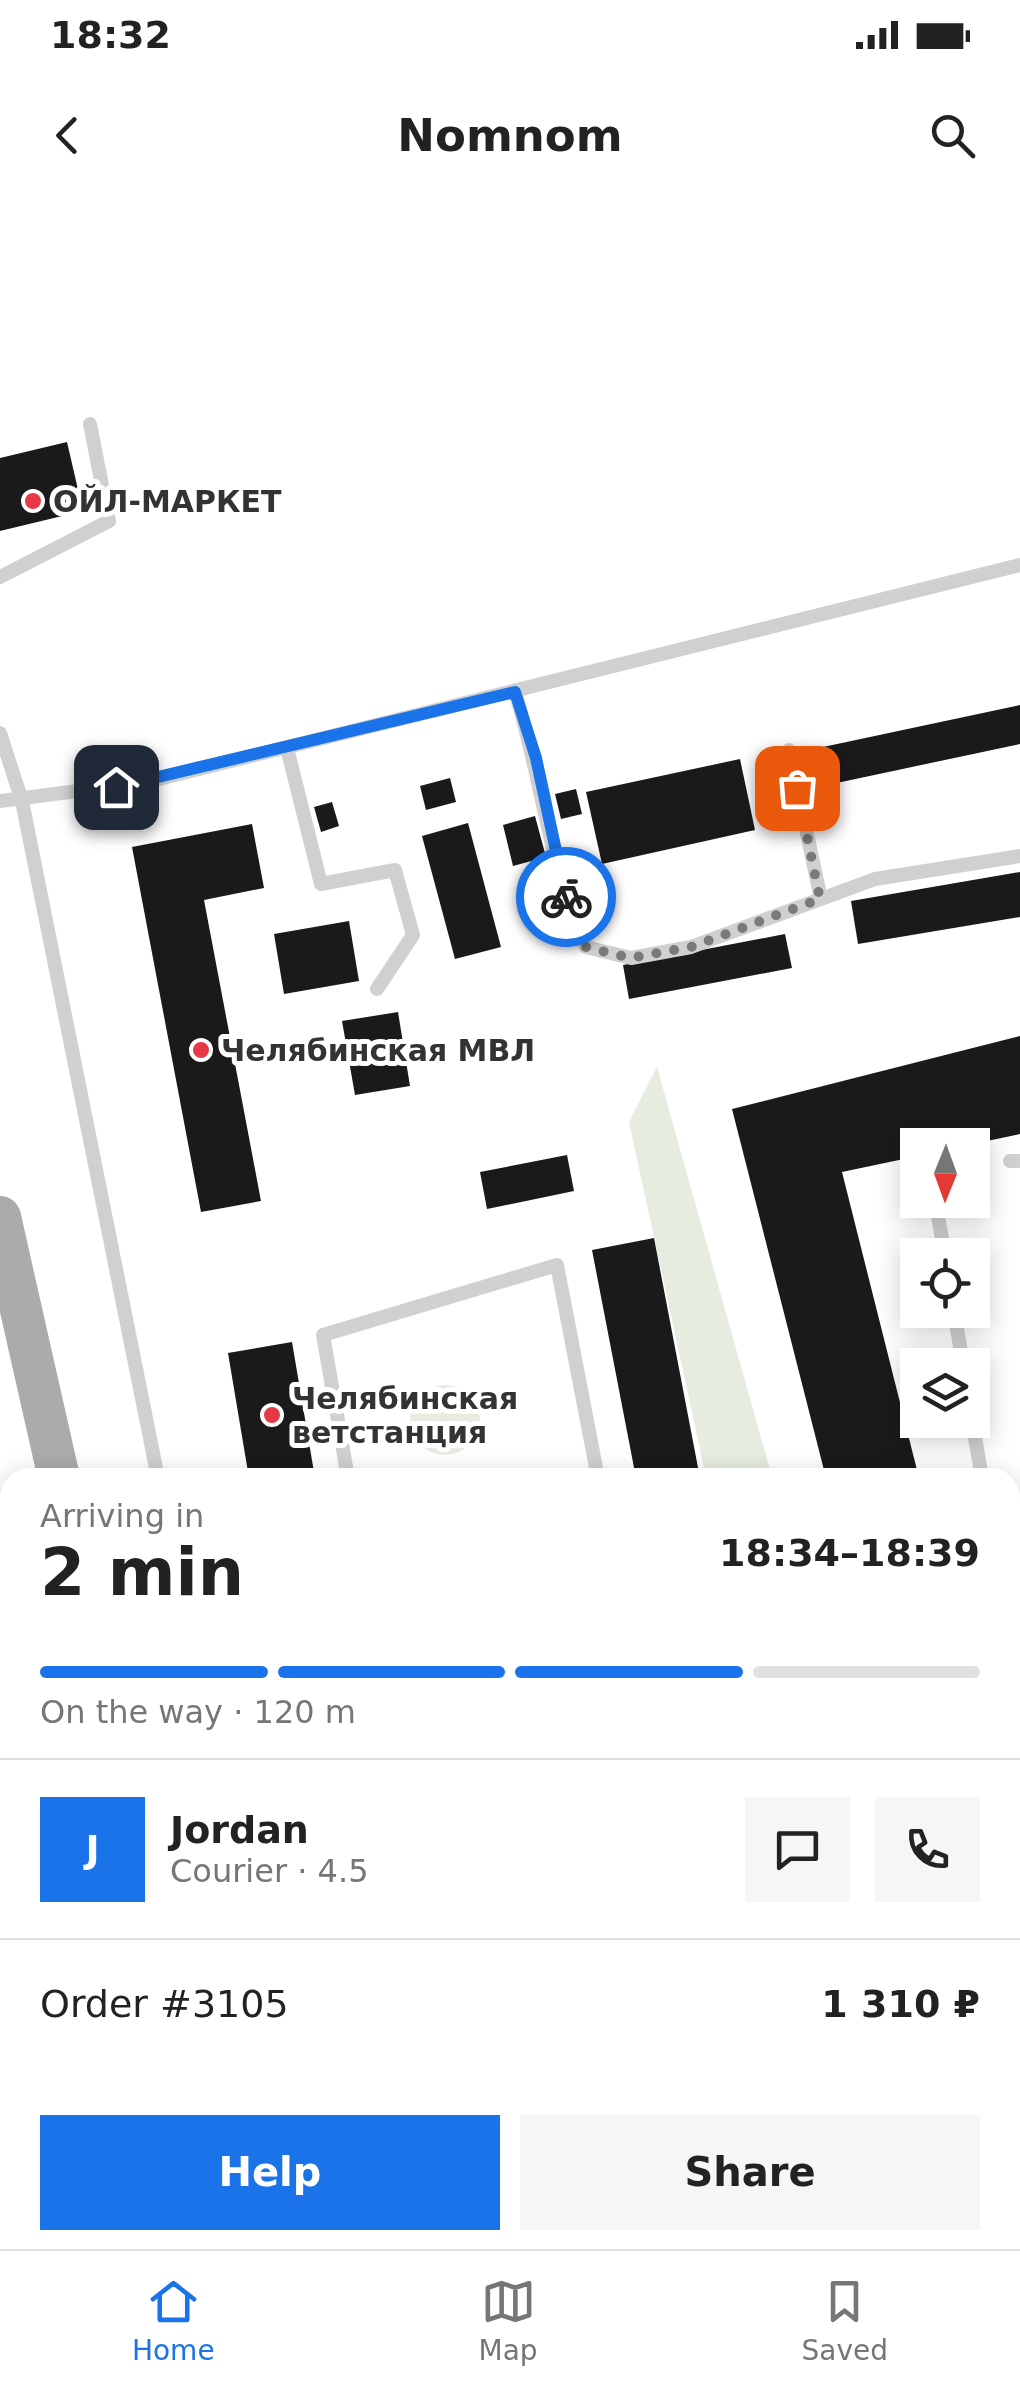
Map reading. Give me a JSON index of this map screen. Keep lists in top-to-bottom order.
{
  "places": ["ОЙЛ-МАРКЕТ", "Челябинская МВЛ", "Челябинская ветстанция"],
  "north": "bottom",
  "page": {
    "status": "18:32",
    "header": "Nomnom",
    "heading": ["2 min", "Arriving in", "18:34–18:39"],
    "panel": [
      "Jordan",
      "Courier · 4.5",
      "Order #3105",
      "1 310 ₽"
    ],
    "bar": "On the way · 120 m",
    "round": "J",
    "buttons": ["Help", "Share"],
    "tabs": ["Home", "Map", "Saved"]
  }
}
